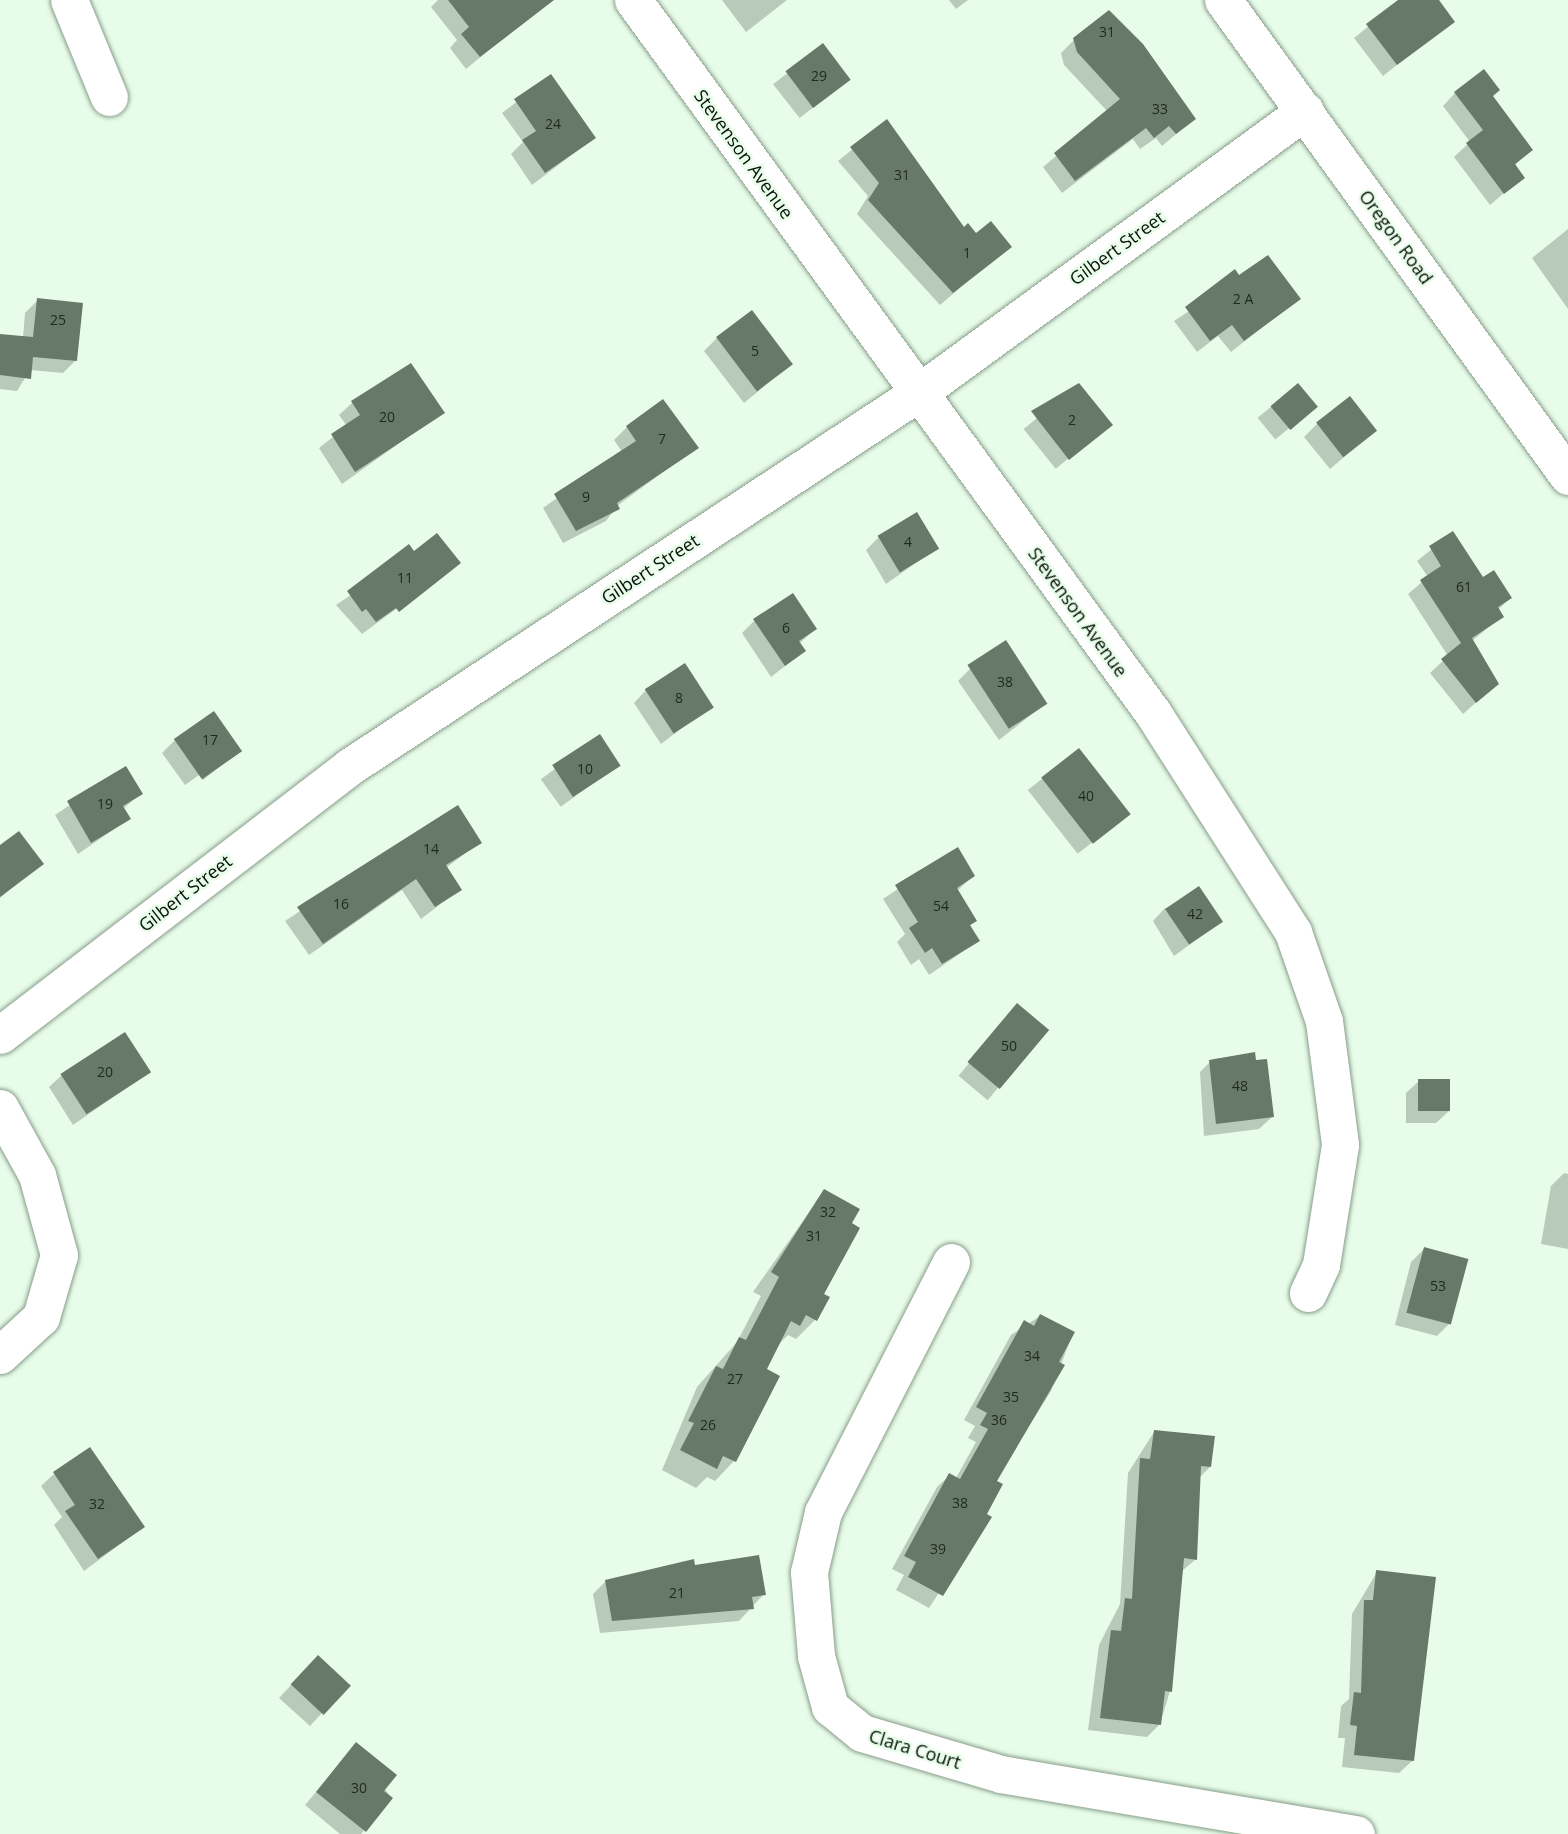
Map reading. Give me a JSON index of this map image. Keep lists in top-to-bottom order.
{
  "streets": {
    "street": [
      "Stevenson Avenue",
      "Oregon Road",
      "Gilbert Street",
      "Clara Court"
    ]
  },
  "crossings": [
    ["Stevenson Avenue", "Gilbert Street"],
    ["Oregon Road", "Gilbert Street"]
  ],
  "house_numbers": [
    "31",
    "29",
    "33",
    "24",
    "31",
    "1",
    "2 A",
    "25",
    "5",
    "20",
    "2",
    "7",
    "9",
    "4",
    "11",
    "61",
    "6",
    "38",
    "8",
    "17",
    "10",
    "40",
    "19",
    "14",
    "16",
    "54",
    "42",
    "50",
    "20",
    "48",
    "32",
    "31",
    "53",
    "34",
    "27",
    "35",
    "36",
    "26",
    "38",
    "32",
    "39",
    "21",
    "30"
  ]
}
